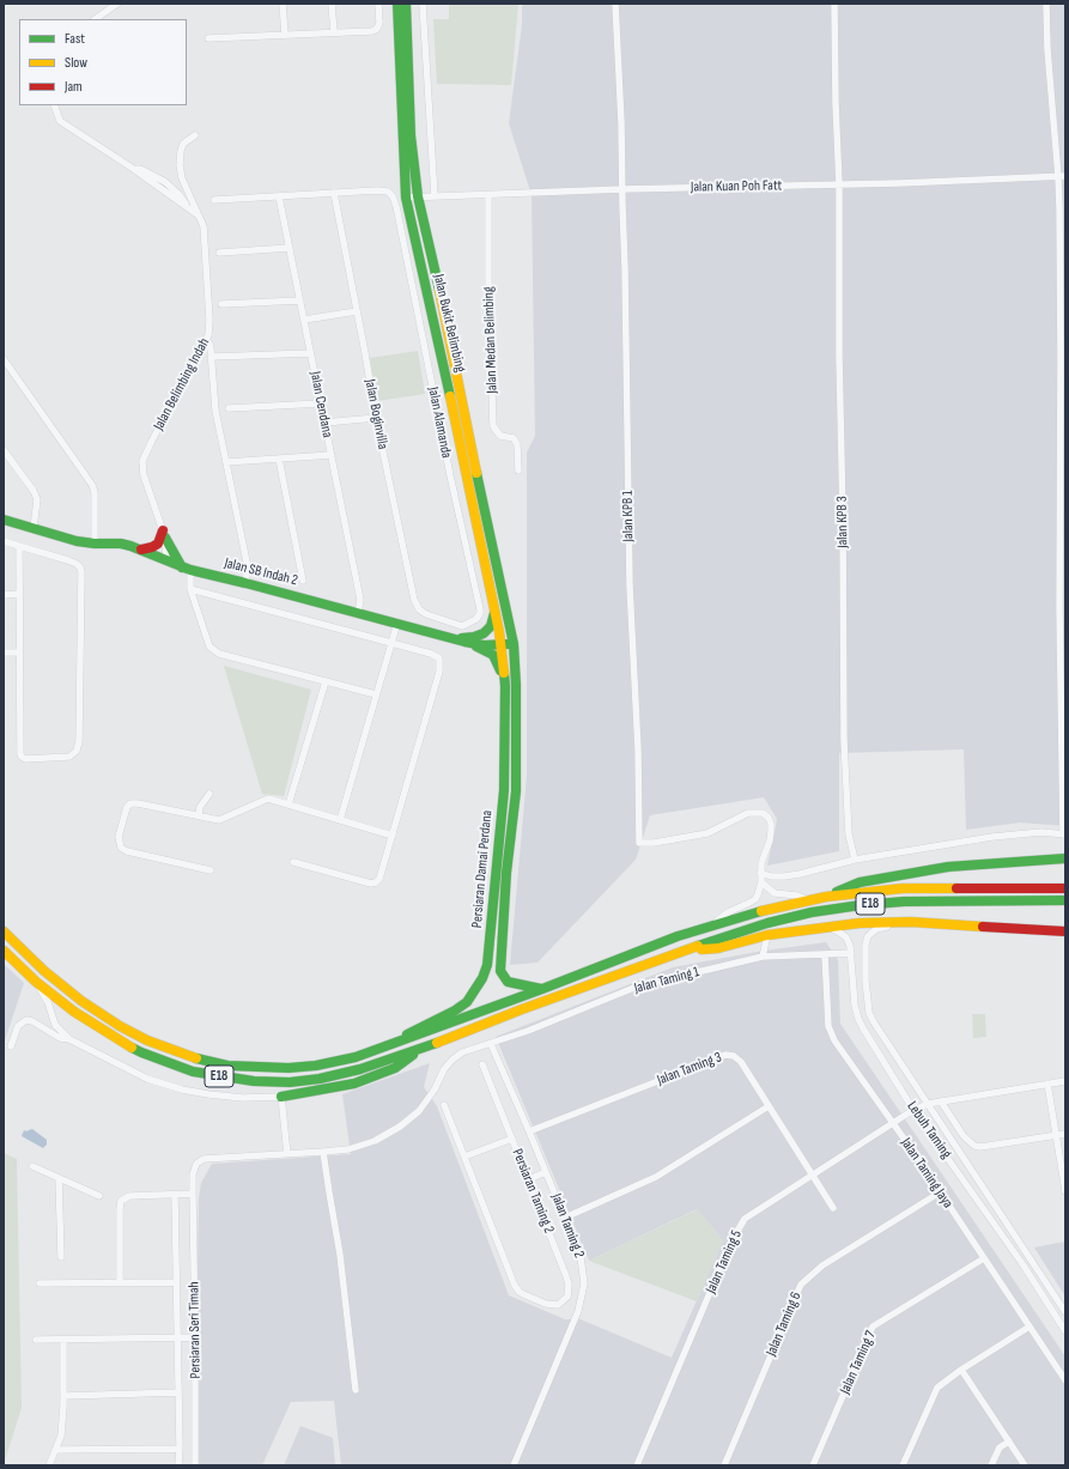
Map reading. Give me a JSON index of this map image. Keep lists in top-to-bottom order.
{
  "streets": {
    "main road": [
      "Jalan Bukit Belimbing",
      "Jalan SB Indah 2",
      "Persiaran Damai Perdana",
      "E18"
    ],
    "street": [
      "Jalan Kuan Poh Fatt",
      "Jalan Medan Belimbing",
      "Jalan Belimbing Indah",
      "Jalan Cendana",
      "Jalan Boginvilla",
      "Jalan Alamanda",
      "Jalan KPB 1",
      "Jalan KPB 3",
      "Jalan Taming 1",
      "Jalan Taming 3",
      "Lebuh Taming",
      "Jalan Taming Jaya",
      "Persiaran Taming 2",
      "Jalan Taming 2",
      "Jalan Taming 5",
      "Jalan Taming 6",
      "Persiaran Seri Timah",
      "Jalan Taming 7"
    ]
  },
  "crossings": [
    ["Jalan Kuan Poh Fatt", "Jalan Bukit Belimbing"],
    ["Jalan Kuan Poh Fatt", "Jalan Medan Belimbing"],
    ["Jalan Kuan Poh Fatt", "Jalan KPB 1"],
    ["Jalan Kuan Poh Fatt", "Jalan KPB 3"],
    ["Jalan Bukit Belimbing", "Jalan SB Indah 2"],
    ["Jalan Bukit Belimbing", "Persiaran Damai Perdana"],
    ["Jalan Belimbing Indah", "Jalan SB Indah 2"],
    ["Jalan Cendana", "Jalan SB Indah 2"],
    ["Jalan Boginvilla", "Jalan Alamanda"],
    ["Jalan SB Indah 2", "Persiaran Damai Perdana"],
    ["Persiaran Damai Perdana", "E18"],
    ["Jalan Taming 1", "Lebuh Taming"],
    ["Jalan Taming 1", "Jalan Taming Jaya"],
    ["Jalan Taming 1", "Jalan Taming 2"],
    ["Jalan Taming 1", "Persiaran Seri Timah"],
    ["Jalan Taming 3", "Jalan Taming 2"],
    ["Jalan Taming 3", "Jalan Taming 5"],
    ["Lebuh Taming", "Jalan Taming 5"],
    ["Jalan Taming Jaya", "Jalan Taming 5"],
    ["Jalan Taming Jaya", "Jalan Taming 6"],
    ["Jalan Taming Jaya", "Jalan Taming 7"]
  ],
  "legend": ["Fast", "Slow", "Jam"]
}
